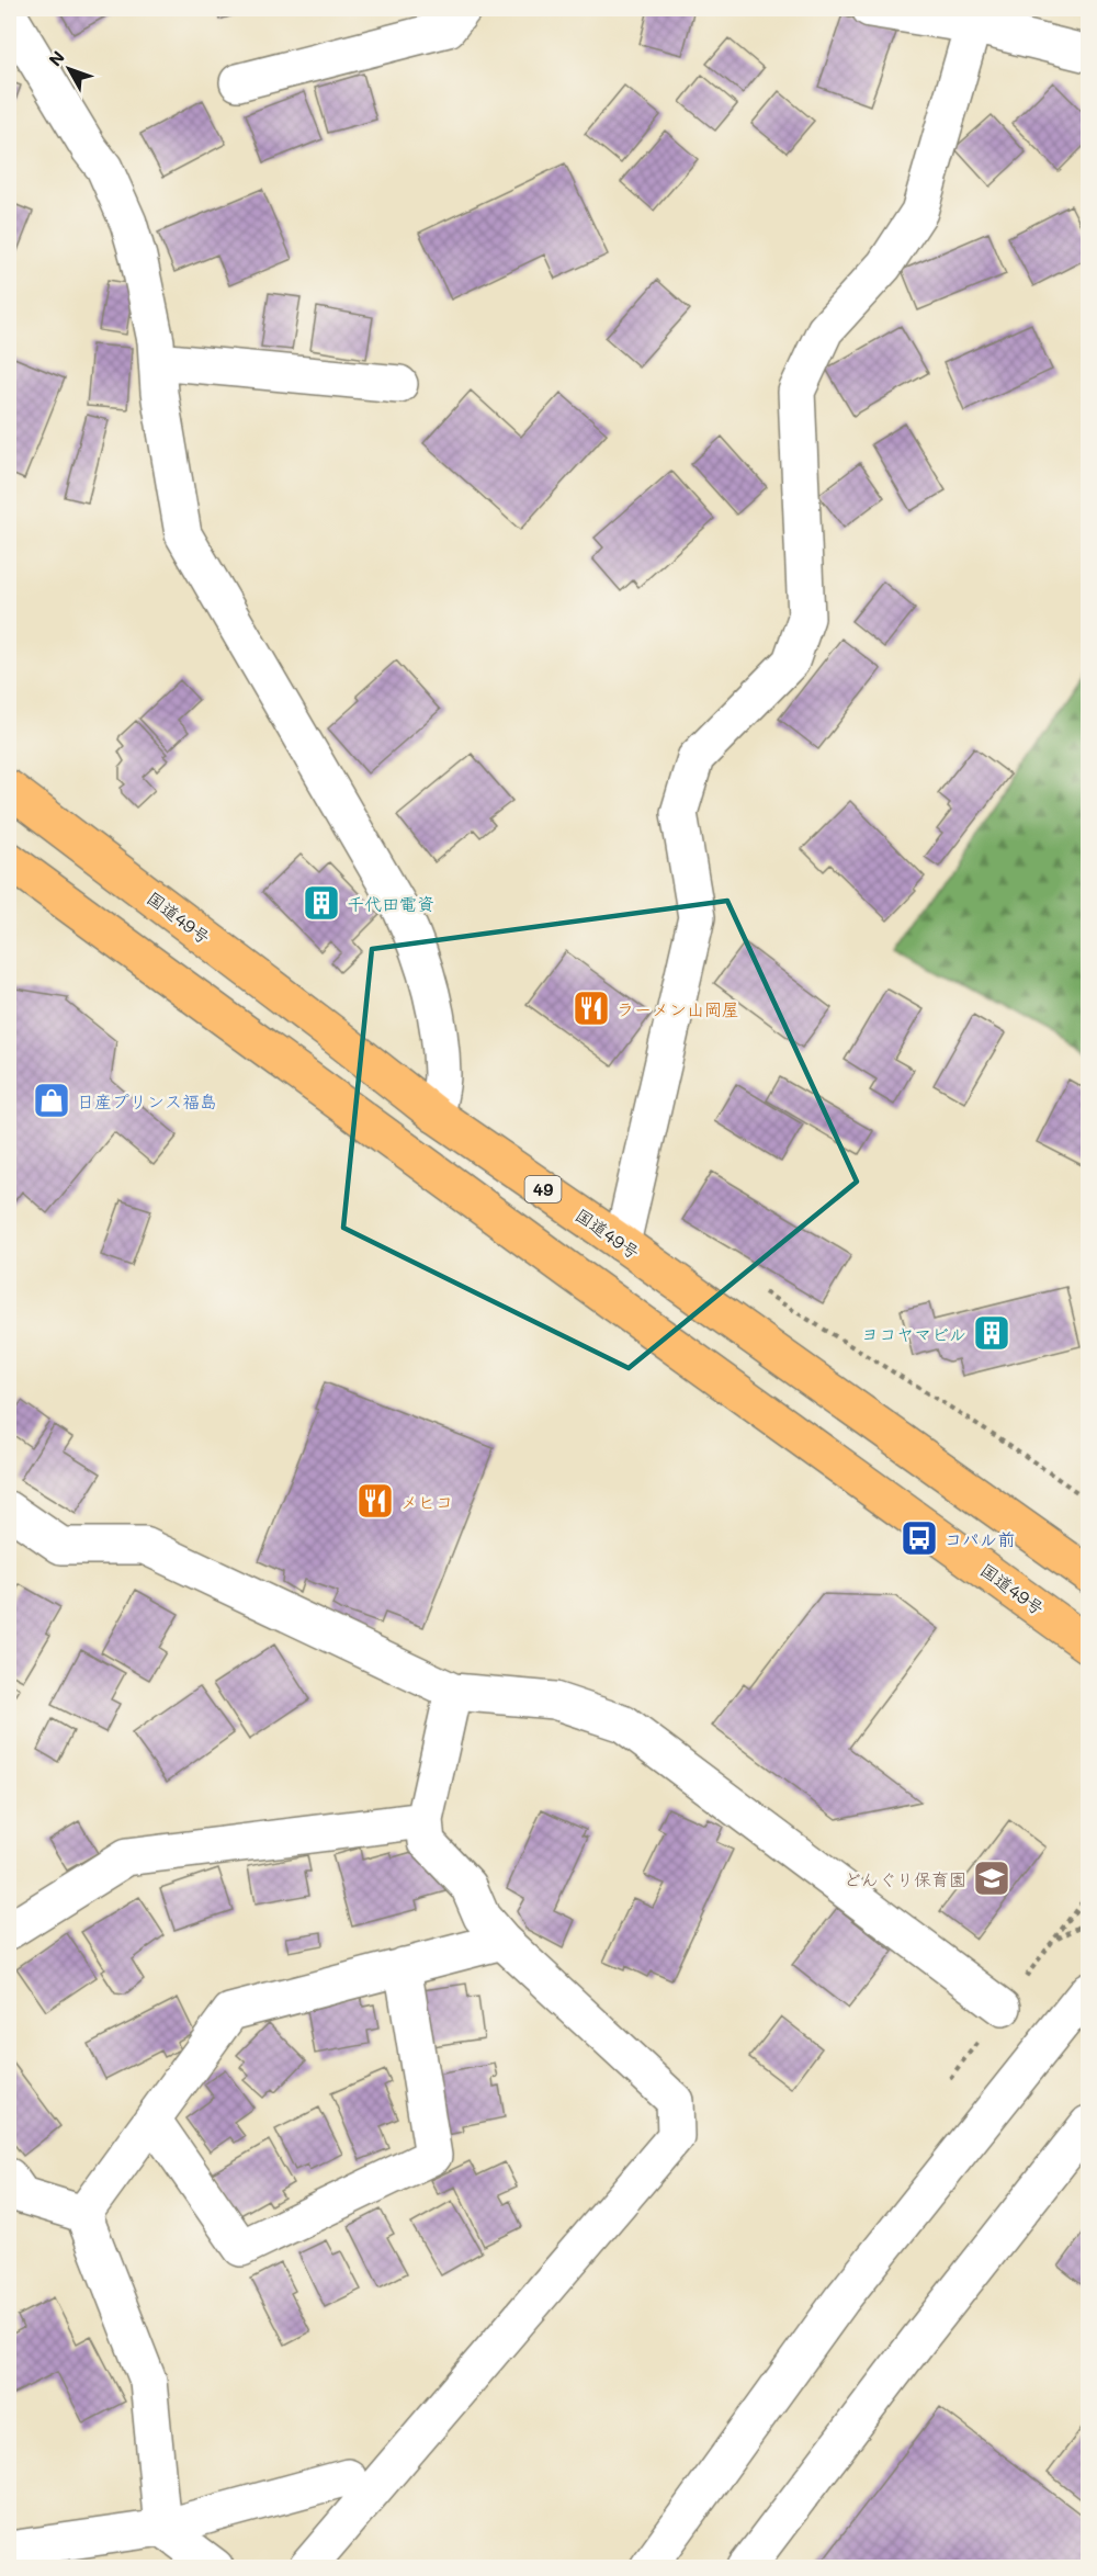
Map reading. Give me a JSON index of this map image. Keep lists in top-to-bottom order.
{
  "streets": {
    "highway": ["国道49号", "49"]
  },
  "places": {
    "building": ["千代田電資", "ヨコヤマビル"],
    "restaurant": ["ラーメン山岡屋", "メヒコ"],
    "shop": ["日産プリンス福島"],
    "bus stop": ["コパル前"],
    "school or university": ["どんぐり保育園"]
  },
  "north": "top left"
}
